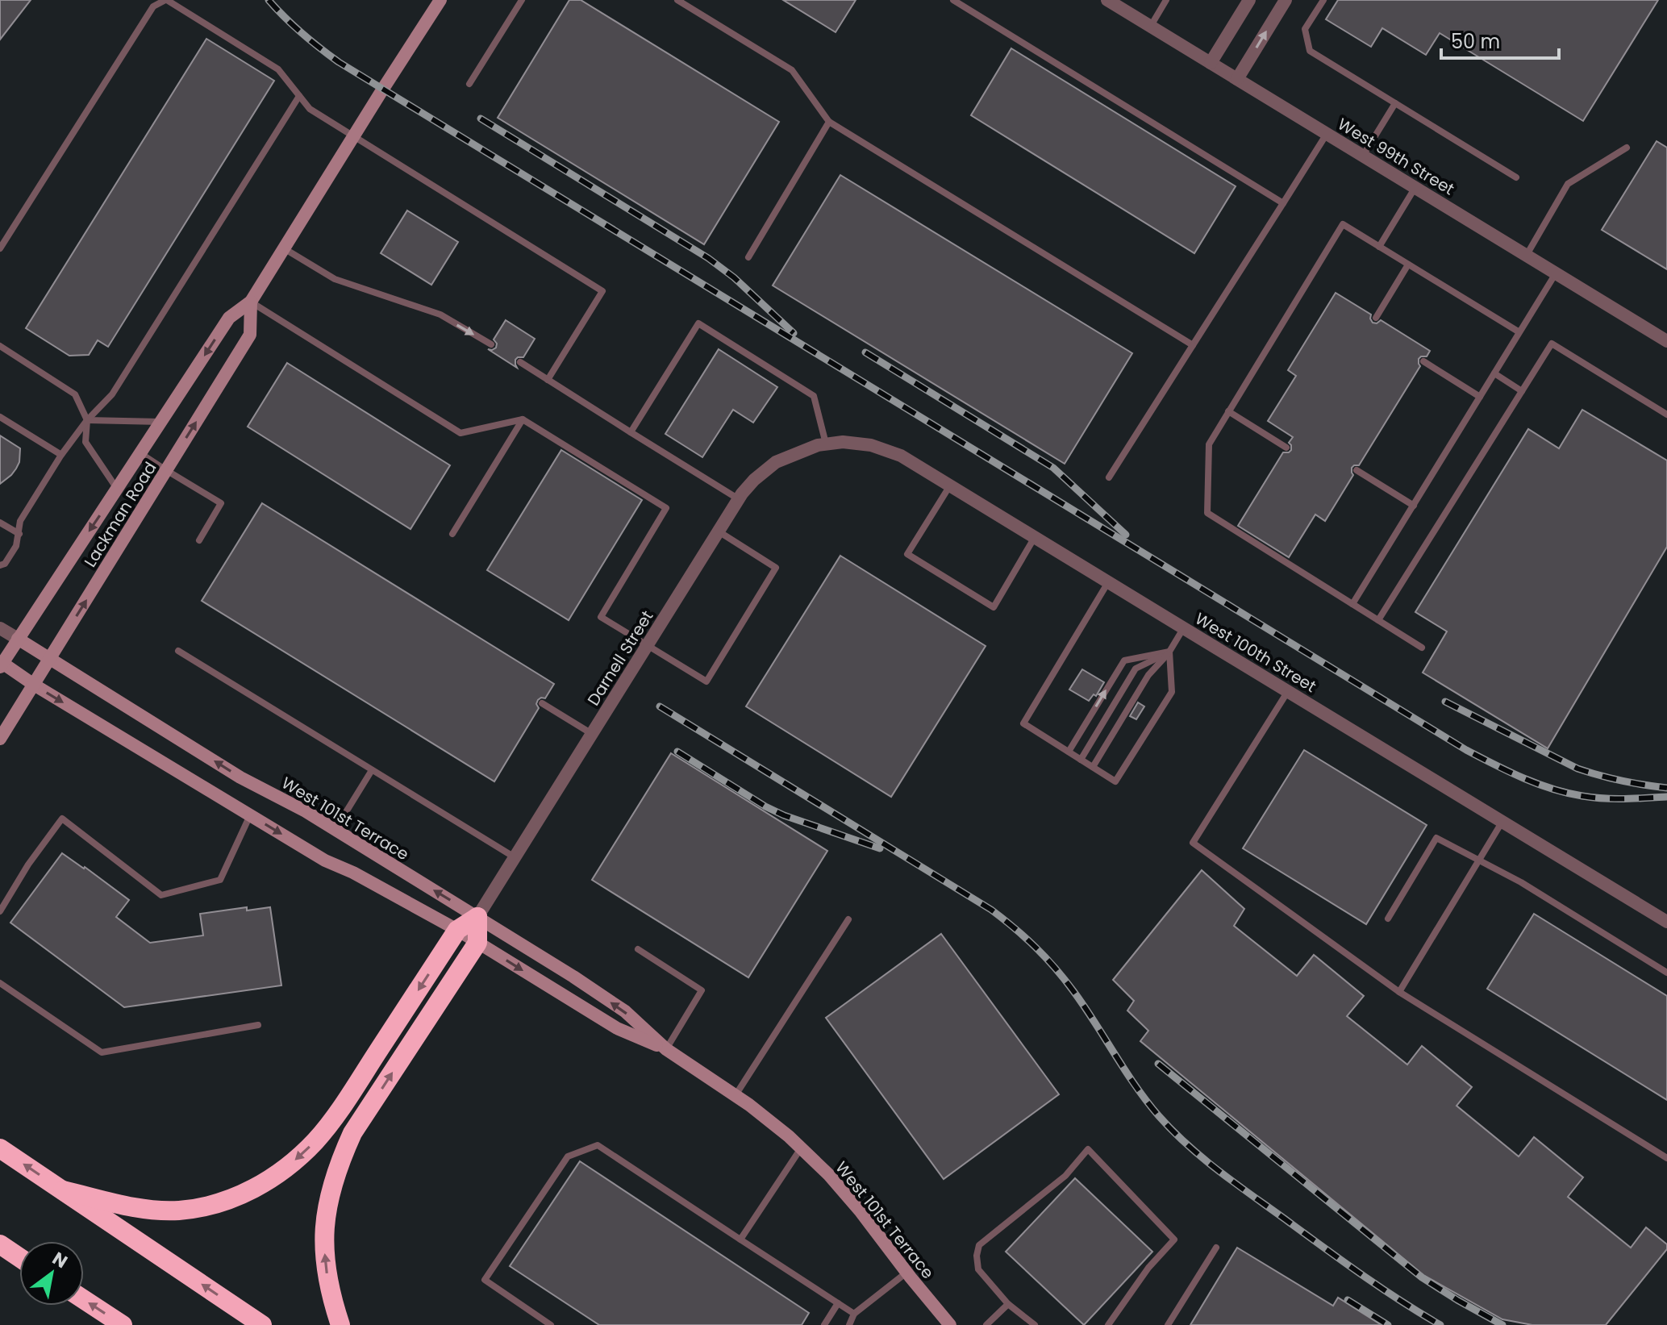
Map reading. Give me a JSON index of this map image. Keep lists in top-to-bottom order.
{
  "streets": {
    "main road": ["Lackman Road", "West 101st Terrace"],
    "street": ["West 99th Street", "West 100th Street", "Darnell Street"]
  },
  "crossings": [
    ["Lackman Road", "West 101st Terrace"],
    ["West 100th Street", "Darnell Street"],
    ["Darnell Street", "West 101st Terrace"]
  ],
  "scale_bar": "50 m",
  "north": "top right"
}
